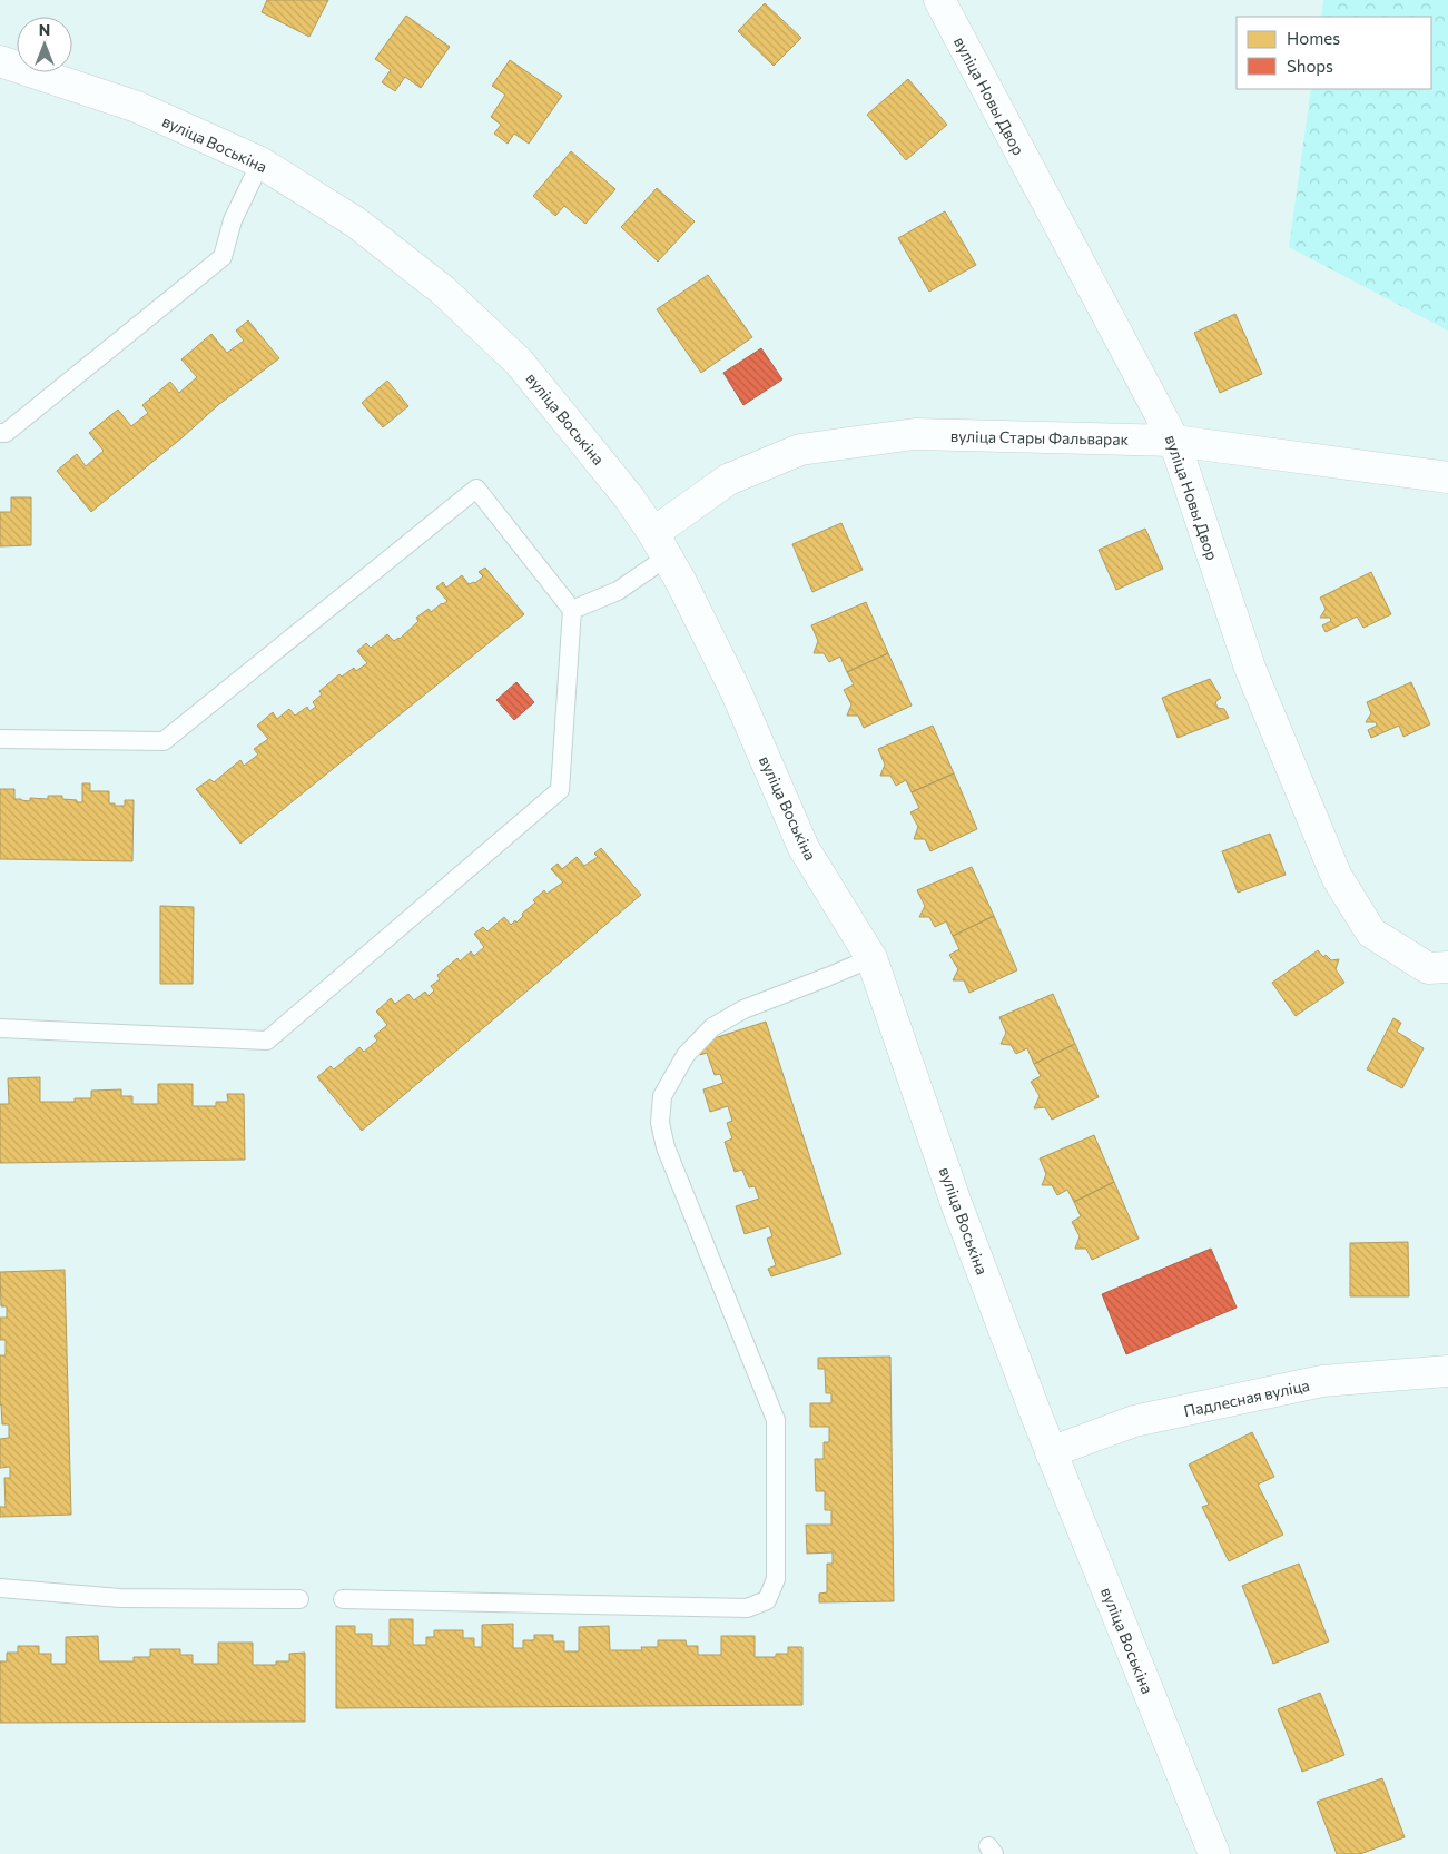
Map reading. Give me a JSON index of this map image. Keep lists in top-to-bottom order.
{
  "streets": {
    "street": [
      "вуліца Новы Двор",
      "вуліца Воськіна",
      "вуліца Стары Фальварак",
      "Падлесная вуліца"
    ]
  },
  "crossings": [
    ["вуліца Новы Двор", "вуліца Стары Фальварак"],
    ["вуліца Воськіна", "вуліца Стары Фальварак"],
    ["вуліца Воськіна", "Падлесная вуліца"]
  ],
  "legend": ["Homes", "Shops"],
  "north": "top"
}
